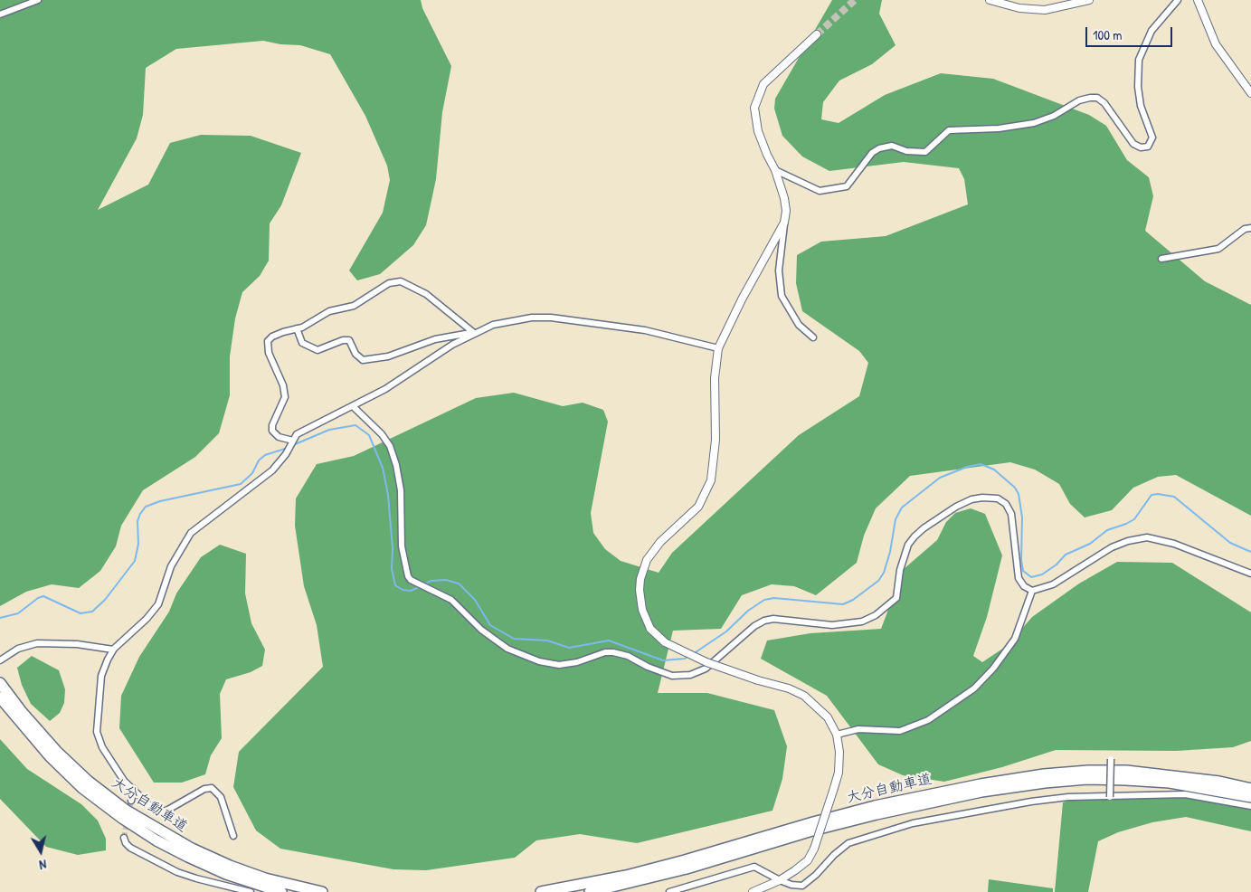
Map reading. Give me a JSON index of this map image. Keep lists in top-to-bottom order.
{
  "streets": {
    "highway": ["大分自動車道"]
  },
  "scale_bar": "100 m",
  "north": "bottom"
}
